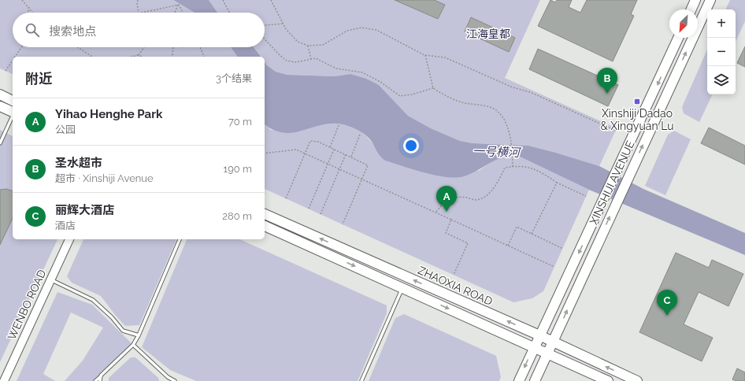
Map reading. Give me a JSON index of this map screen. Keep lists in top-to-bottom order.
{
  "streets": {
    "main road": ["XINSHIJI AVENUE", "ZHAOXIA ROAD"],
    "street": ["WENBO ROAD"]
  },
  "crossings": [
    ["XINSHIJI AVENUE", "ZHAOXIA ROAD"]
  ],
  "water": ["一号横河"],
  "parks": ["江海皇都"],
  "places": {
    "transit": ["Xinshiji Dadao & Xingyuan Lu"]
  },
  "north": "bottom left",
  "page": {
    "map_buttons": ["+", "−"],
    "search": "搜索地点",
    "heading": ["附近", "3个结果"],
    "pins": ["B", "A", "C"],
    "list": [
      {
        "mark": "A",
        "name": "Yihao Henghe Park",
        "note": "公园",
        "value": "70 m"
      },
      {
        "mark": "B",
        "name": "圣水超市",
        "note": "超市 · Xinshiji Avenue",
        "value": "190 m"
      },
      {
        "mark": "C",
        "name": "丽辉大酒店",
        "note": "酒店",
        "value": "280 m"
      }
    ]
  }
}
